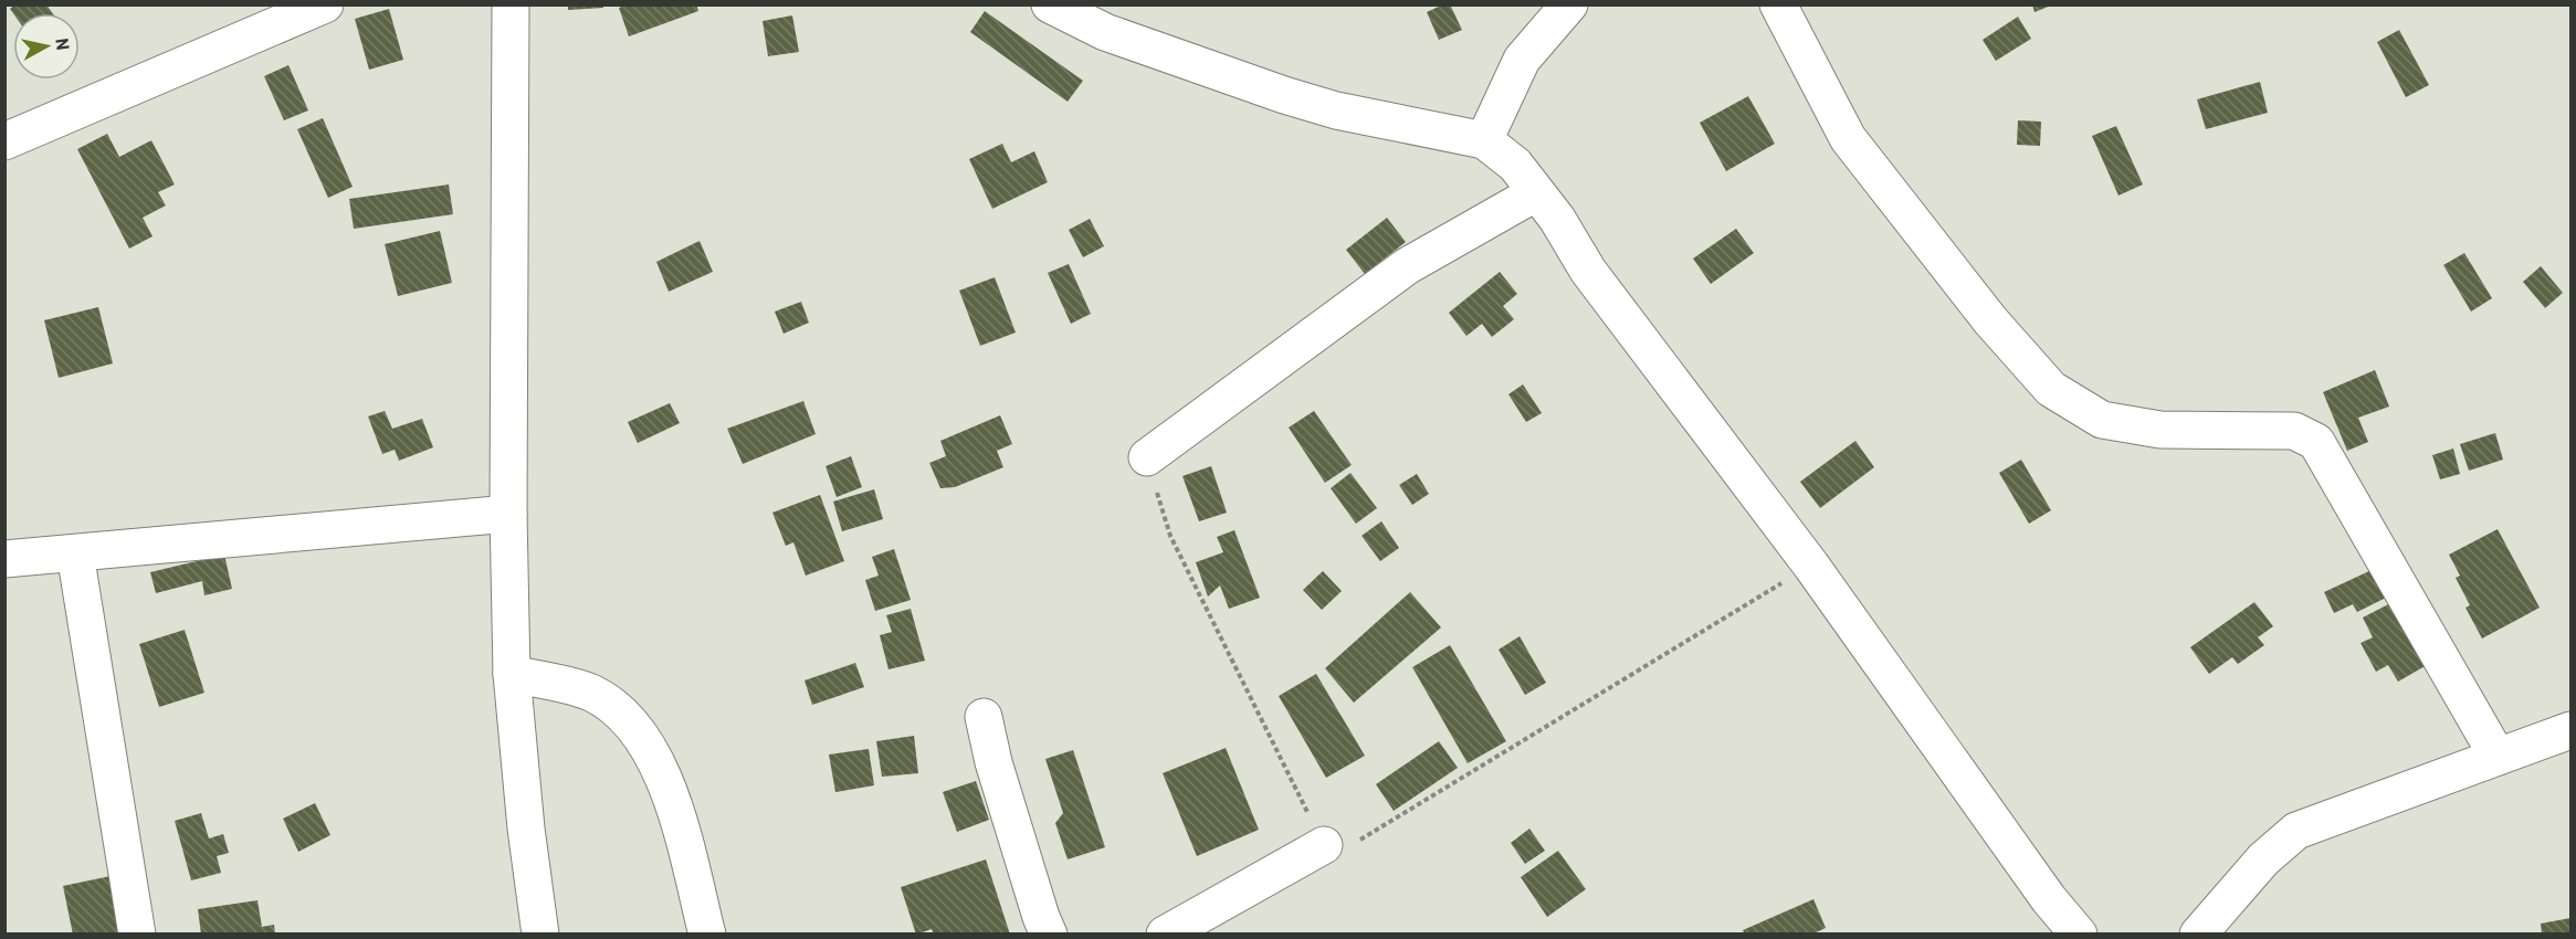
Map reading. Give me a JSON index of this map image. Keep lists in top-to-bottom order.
{
  "north": "right"
}
